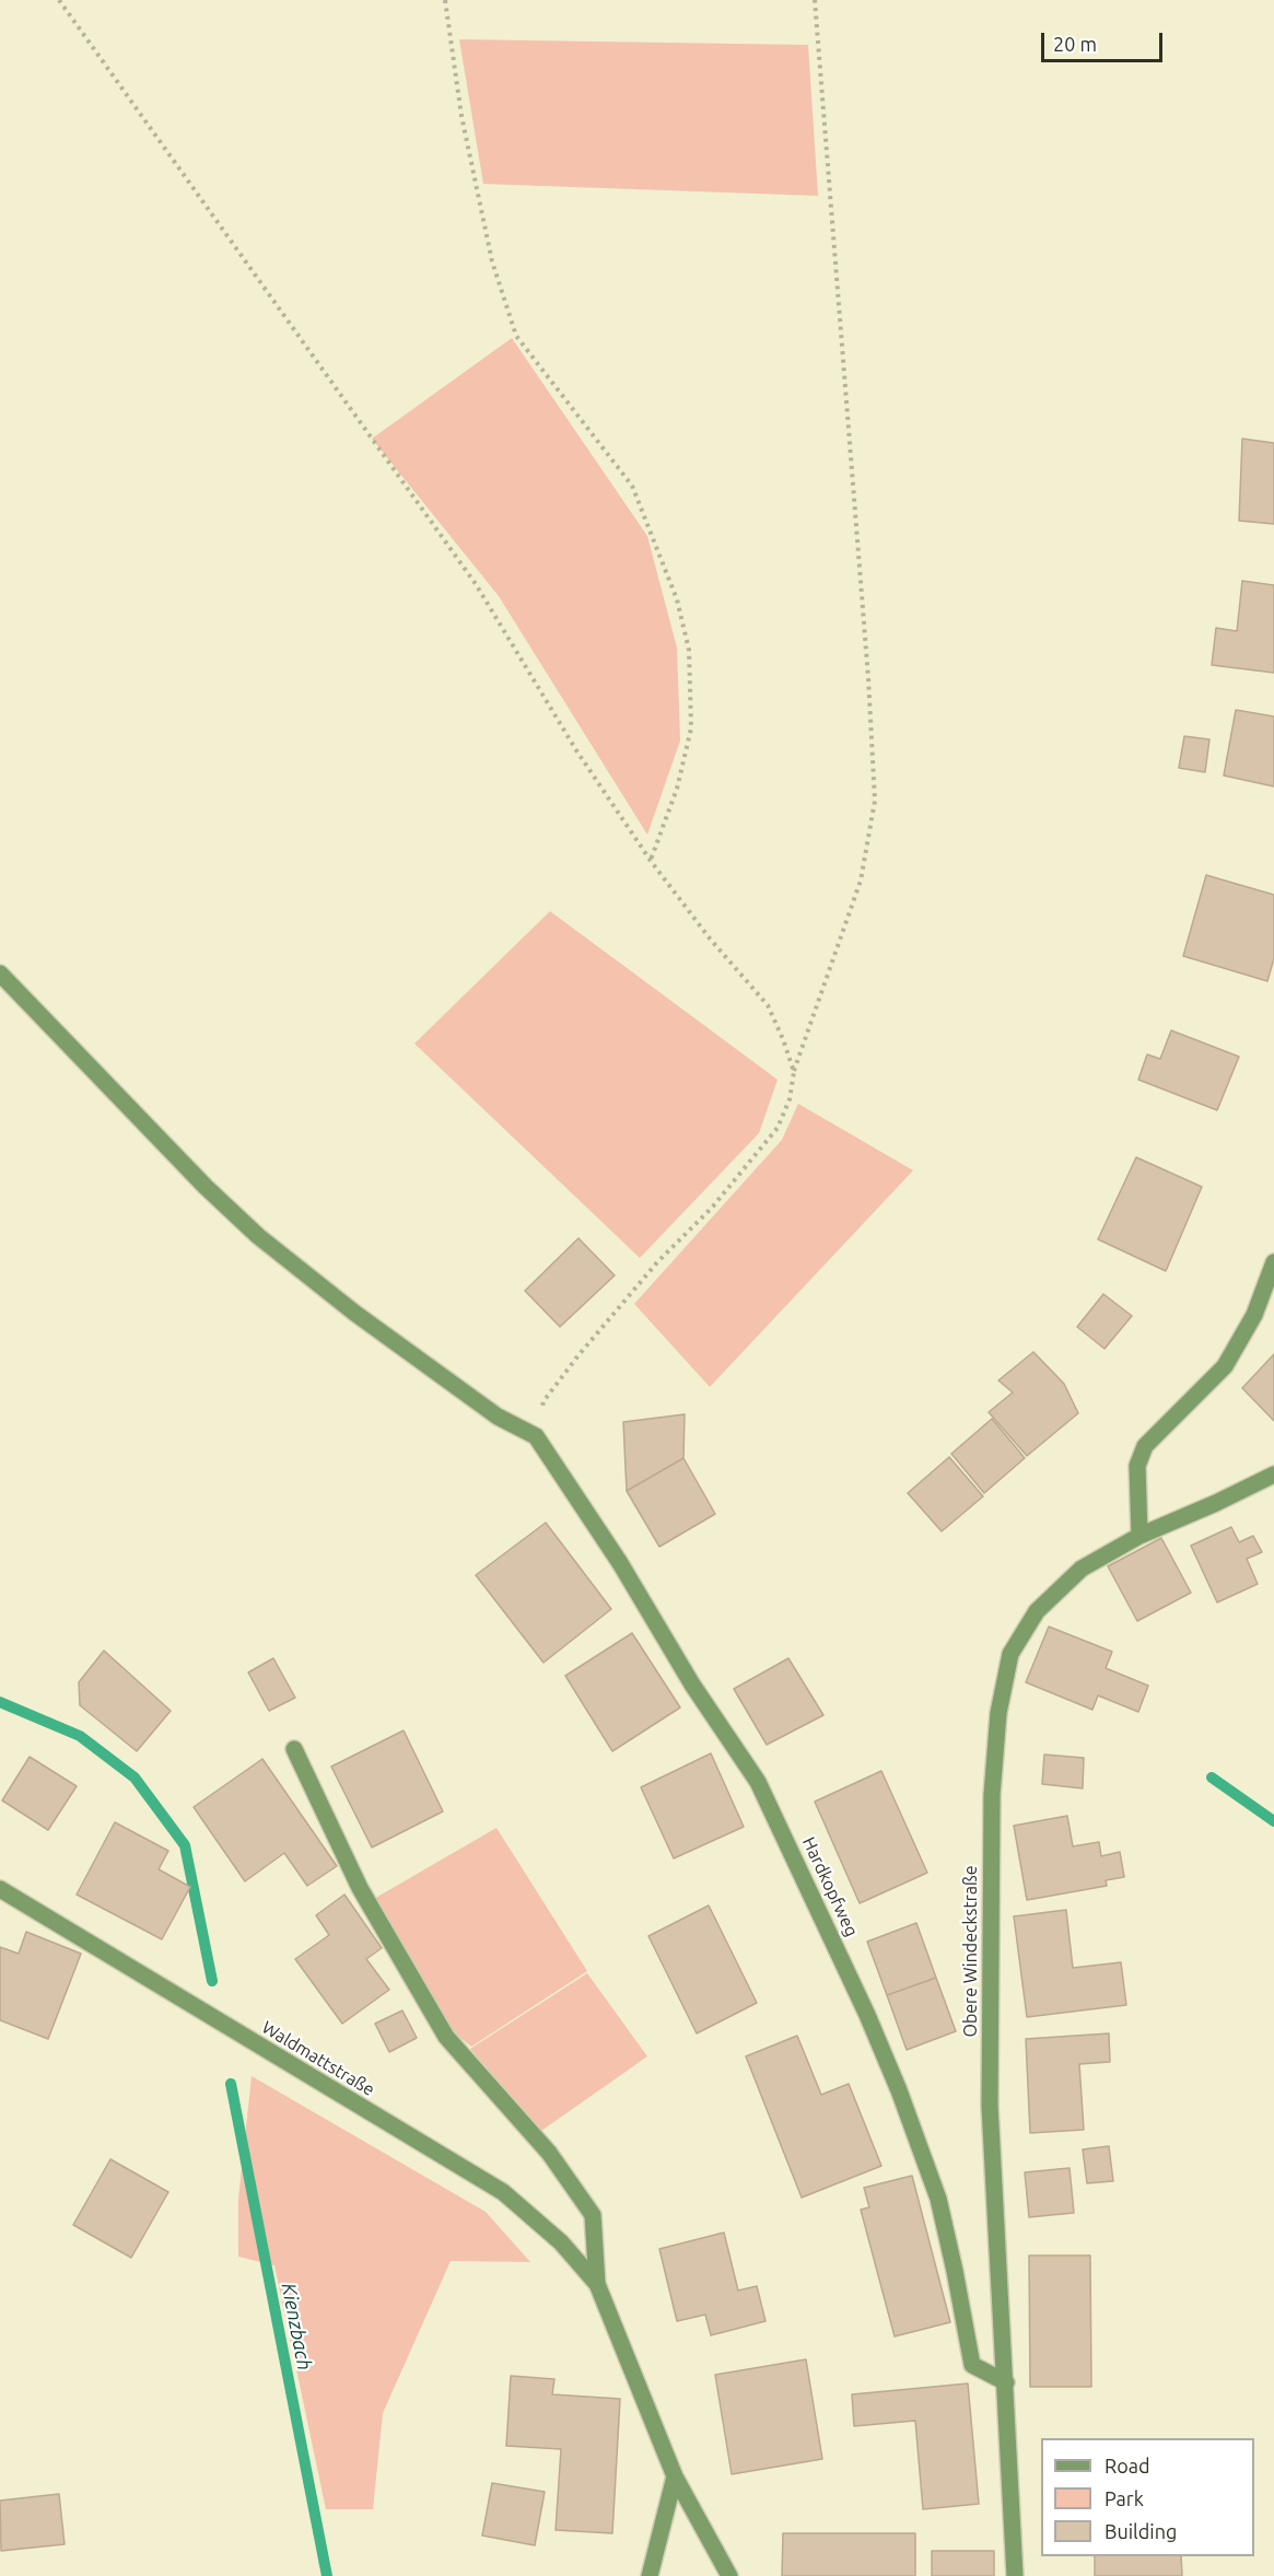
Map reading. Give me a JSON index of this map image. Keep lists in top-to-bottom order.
{
  "streets": {
    "street": ["Hardkopfweg", "Obere Windeckstraße", "Waldmattstraße"]
  },
  "crossings": [
    ["Hardkopfweg", "Obere Windeckstraße"]
  ],
  "water": ["Kienzbach"],
  "legend": ["Road", "Park", "Building"],
  "scale_bar": "20 m"
}
